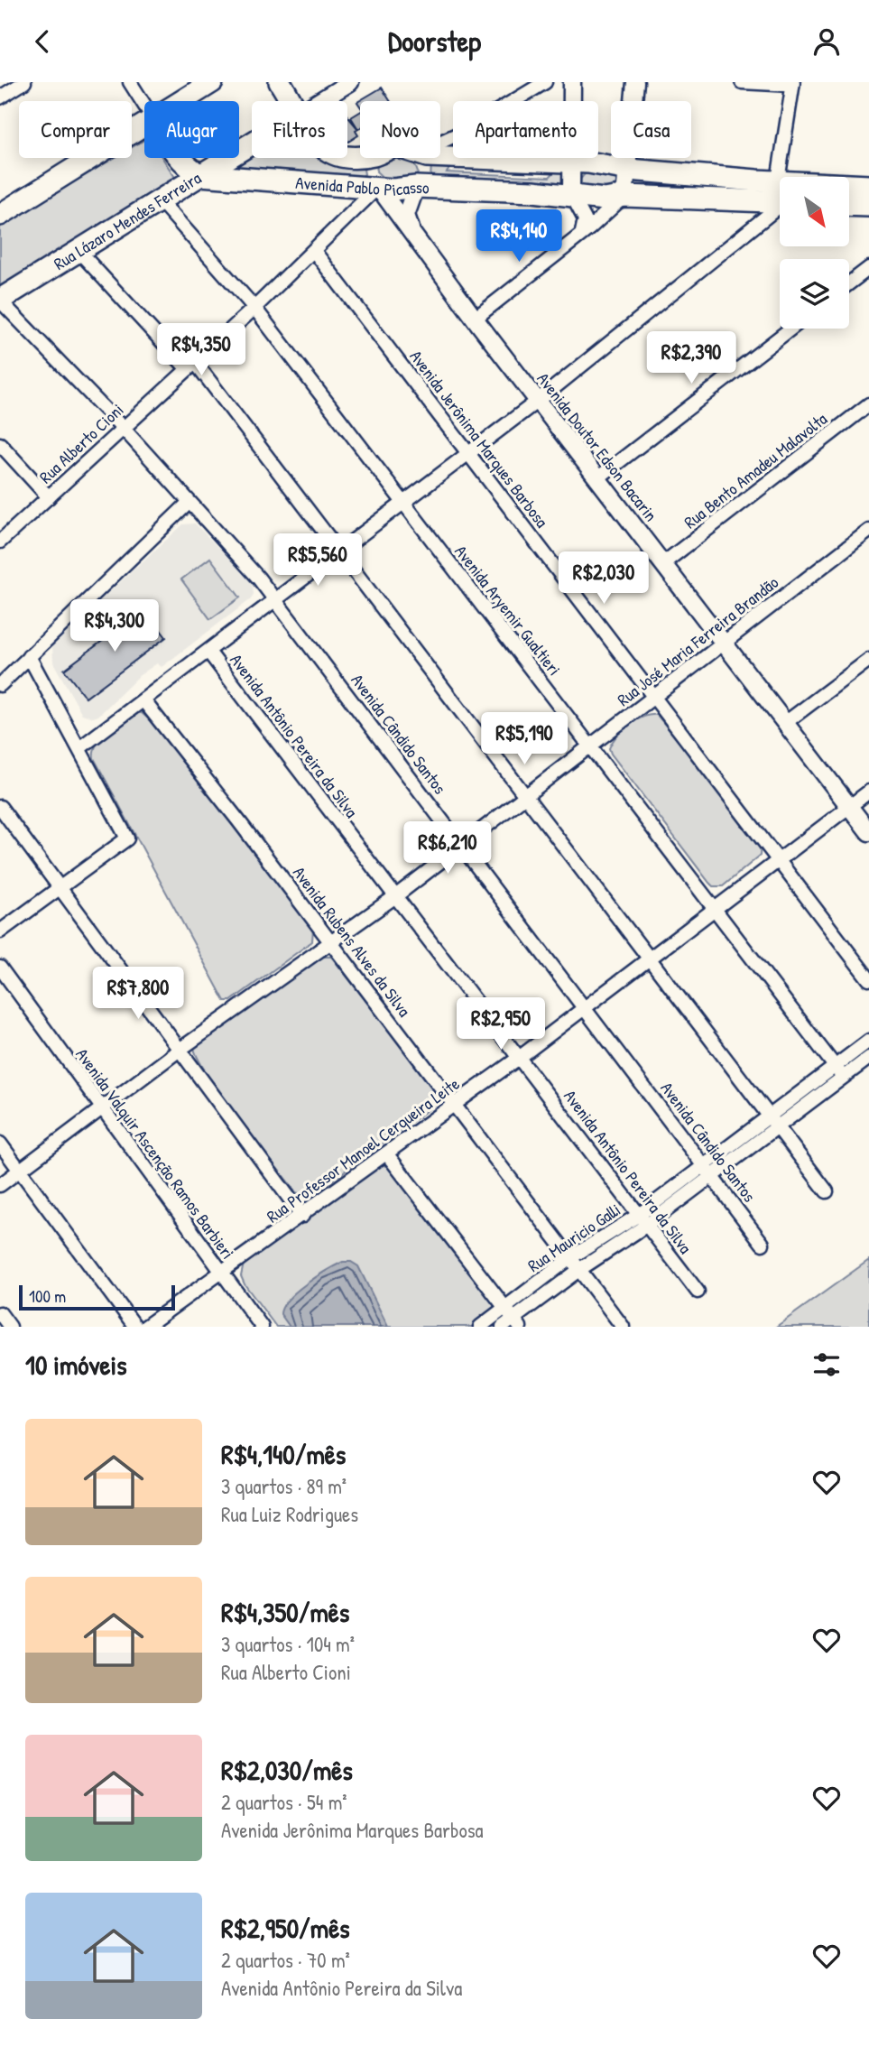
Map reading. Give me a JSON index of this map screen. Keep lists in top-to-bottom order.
{
  "streets": {
    "main road": ["Avenida Pablo Picasso", "Rua Lázaro Mendes Ferreira"],
    "street": [
      "Avenida Jerônima Marques Barbosa",
      "Rua Alberto Cioni",
      "Avenida Doutor Edson Bacarin",
      "Rua Bento Amadeu Malavolta",
      "Avenida Aryemir Gualtieri",
      "Rua José Maria Ferreira Brandão",
      "Avenida Cândido Santos",
      "Avenida Antônio Pereira da Silva",
      "Avenida Rubens Alves da Silva",
      "Rua Professor Manoel Cerqueira Leite",
      "Avenida Valquir Ascenção Ramos Barbieri",
      "Rua Mauricio Galli"
    ]
  },
  "crossings": [
    ["Avenida Pablo Picasso", "Rua Lázaro Mendes Ferreira"],
    ["Avenida Pablo Picasso", "Rua Alberto Cioni"],
    ["Avenida Pablo Picasso", "Avenida Doutor Edson Bacarin"],
    ["Rua Lázaro Mendes Ferreira", "Avenida Aryemir Gualtieri"],
    ["Rua Lázaro Mendes Ferreira", "Avenida Cândido Santos"],
    ["Avenida Jerônima Marques Barbosa", "Rua Alberto Cioni"],
    ["Avenida Jerônima Marques Barbosa", "Rua José Maria Ferreira Brandão"],
    ["Avenida Jerônima Marques Barbosa", "Rua Professor Manoel Cerqueira Leite"],
    ["Rua Alberto Cioni", "Avenida Doutor Edson Bacarin"],
    ["Rua Alberto Cioni", "Avenida Aryemir Gualtieri"],
    ["Rua Alberto Cioni", "Avenida Cândido Santos"],
    ["Avenida Doutor Edson Bacarin", "Rua Bento Amadeu Malavolta"],
    ["Avenida Doutor Edson Bacarin", "Rua José Maria Ferreira Brandão"],
    ["Avenida Doutor Edson Bacarin", "Rua Professor Manoel Cerqueira Leite"],
    ["Avenida Aryemir Gualtieri", "Rua José Maria Ferreira Brandão"],
    ["Avenida Aryemir Gualtieri", "Rua Professor Manoel Cerqueira Leite"],
    ["Avenida Aryemir Gualtieri", "Rua Mauricio Galli"],
    ["Rua José Maria Ferreira Brandão", "Avenida Cândido Santos"],
    ["Rua José Maria Ferreira Brandão", "Avenida Antônio Pereira da Silva"],
    ["Rua José Maria Ferreira Brandão", "Avenida Rubens Alves da Silva"],
    ["Rua José Maria Ferreira Brandão", "Avenida Valquir Ascenção Ramos Barbieri"],
    ["Avenida Cândido Santos", "Rua Professor Manoel Cerqueira Leite"],
    ["Avenida Cândido Santos", "Rua Mauricio Galli"],
    ["Avenida Antônio Pereira da Silva", "Rua Professor Manoel Cerqueira Leite"],
    ["Avenida Antônio Pereira da Silva", "Rua Mauricio Galli"],
    ["Avenida Rubens Alves da Silva", "Rua Professor Manoel Cerqueira Leite"],
    ["Avenida Rubens Alves da Silva", "Rua Mauricio Galli"],
    ["Rua Professor Manoel Cerqueira Leite", "Avenida Valquir Ascenção Ramos Barbieri"]
  ],
  "scale_bar": "100 m",
  "north": "bottom right",
  "page": {
    "header": "Doorstep",
    "chip": [
      "Comprar",
      "Alugar",
      "Filtros",
      "Novo",
      "Apartamento",
      "Casa"
    ],
    "price": [
      "R$4,140",
      "R$4,350",
      "R$2,390",
      "R$5,560",
      "R$2,030",
      "R$4,300",
      "R$5,190",
      "R$6,210",
      "R$7,800",
      "R$2,950"
    ],
    "scale": "100 m",
    "heading": "10 imóveis",
    "list": [
      {
        "name": "R$4,140/mês",
        "note": "3 quartos · 89 m² · Rua Luiz Rodrigues"
      },
      {
        "name": "R$4,350/mês",
        "note": "3 quartos · 104 m² · Rua Alberto Cioni"
      },
      {
        "name": "R$2,030/mês",
        "note": "2 quartos · 54 m² · Avenida Jerônima Marques Barbosa"
      },
      {
        "name": "R$2,950/mês",
        "note": "2 quartos · 70 m² · Avenida Antônio Pereira da Silva"
      }
    ]
  }
}
